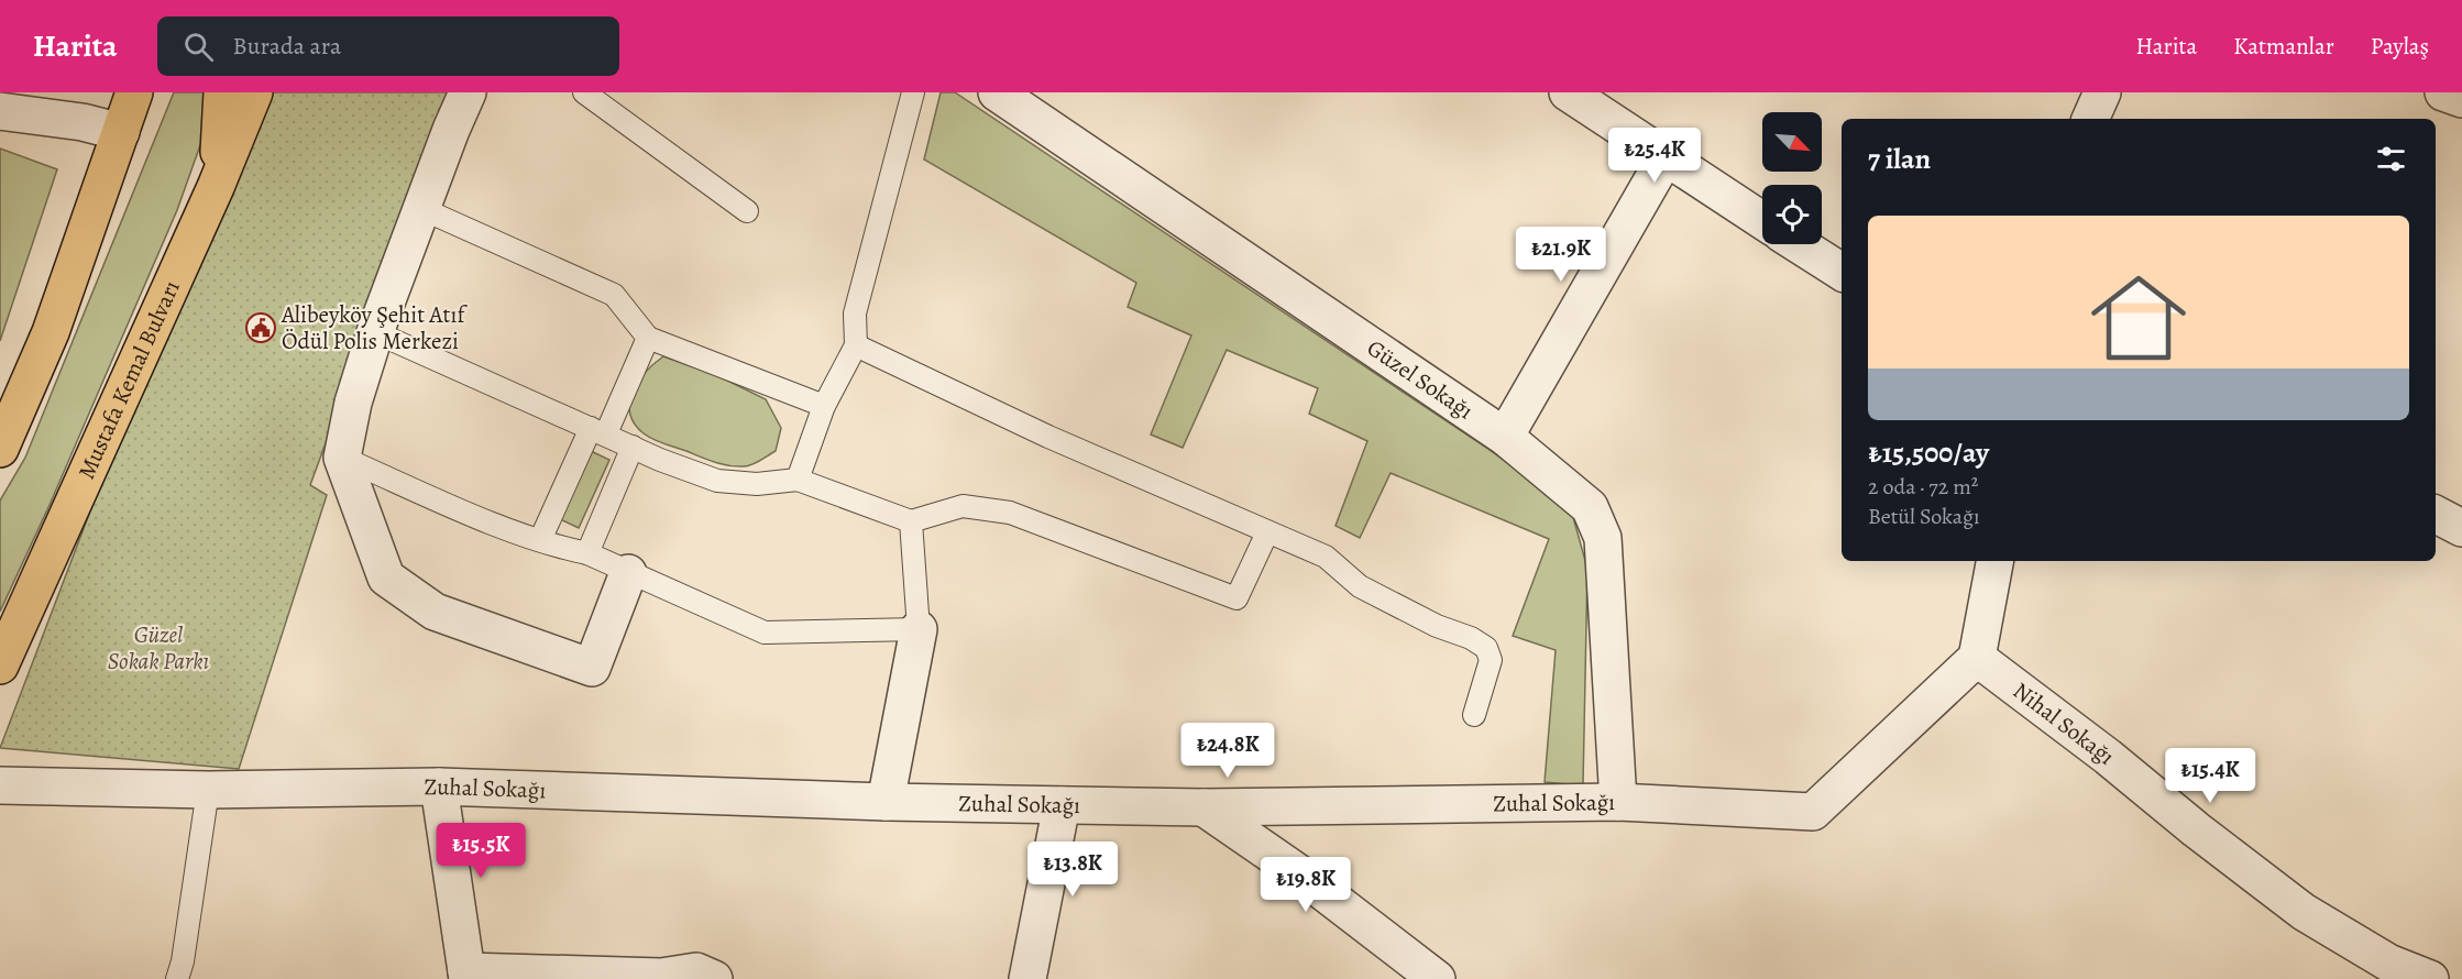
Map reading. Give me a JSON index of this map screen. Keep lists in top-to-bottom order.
{
  "streets": {
    "main road": ["Mustafa Kemal Bulvarı"],
    "street": ["Güzel Sokağı", "Nihal Sokağı", "Zuhal Sokağı"]
  },
  "crossings": [
    ["Güzel Sokağı", "Zuhal Sokağı"],
    ["Nihal Sokağı", "Zuhal Sokağı"]
  ],
  "parks": ["Güzel Sokak Parkı"],
  "places": {
    "public building": ["Alibeyköy Şehit Atıf Ödül Polis Merkezi"]
  },
  "north": "bottom right",
  "page": {
    "header": "Harita",
    "search": "Burada ara",
    "nav": ["Harita", "Katmanlar", "Paylaş"],
    "heading": "7 ilan",
    "price": [
      "₺25.4K",
      "₺21.9K",
      "₺24.8K",
      "₺15.4K",
      "₺15.5K",
      "₺13.8K",
      "₺19.8K"
    ],
    "list": [
      {
        "name": "₺15,500/ay",
        "note": "2 oda · 72 m² · Betül Sokağı"
      }
    ]
  }
}
